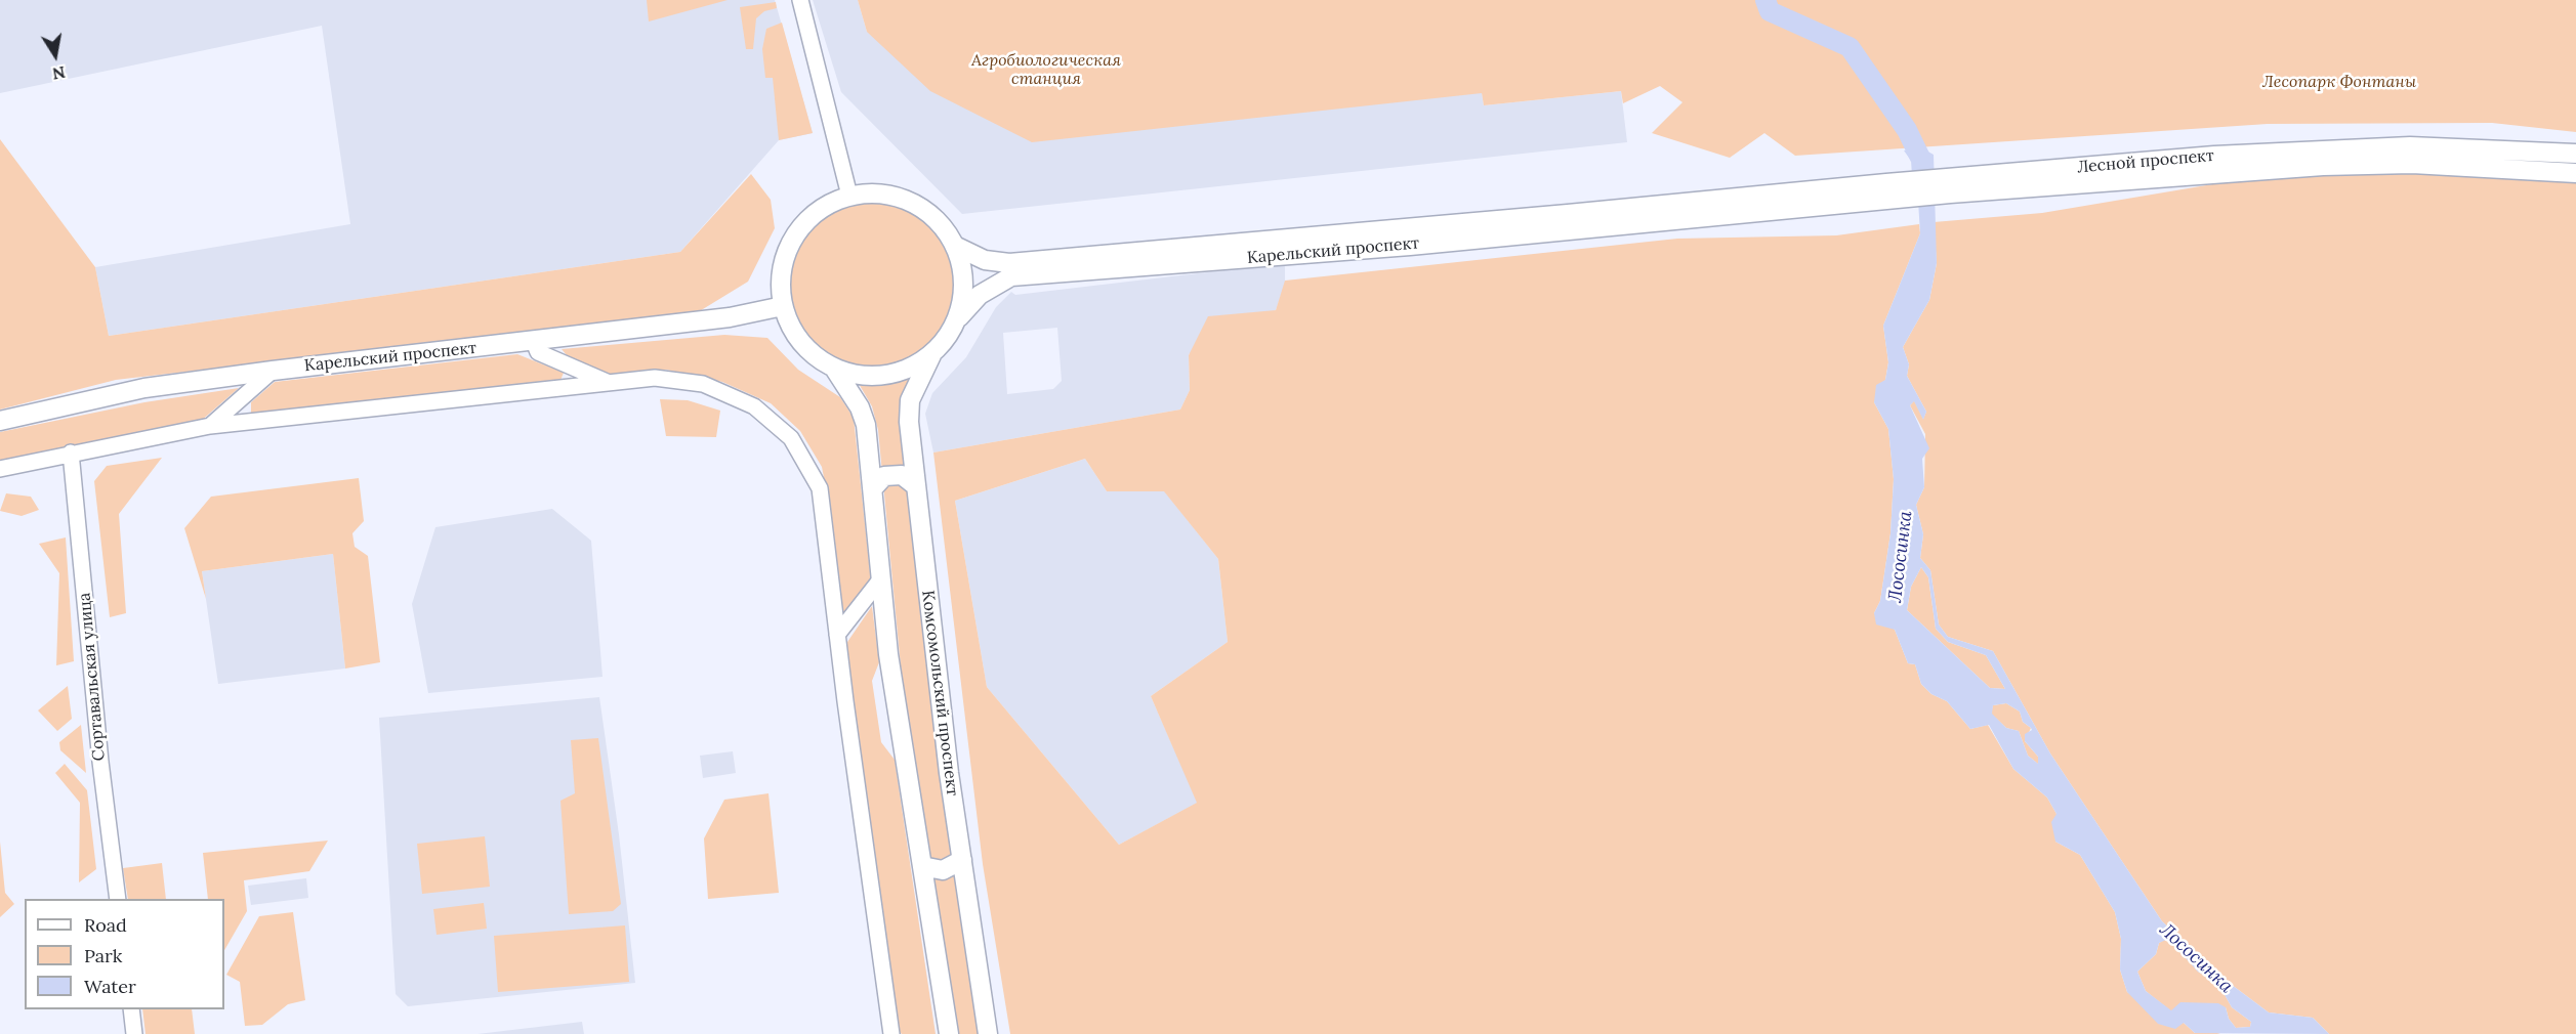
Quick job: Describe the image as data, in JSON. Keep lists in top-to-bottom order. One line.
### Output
{"streets":{"main road":["Лесной проспект","Карельский проспект","Комсомольский проспект"],"street":["Сортавальская улица"]},"crossings":[["Лесной проспект","Карельский проспект"],["Карельский проспект","Комсомольский проспект"]],"water":["Лососинка"],"parks":["Агробиологическая станция","Лесопарк Фонтаны"],"legend":["Road","Park","Water"],"north":"bottom"}
